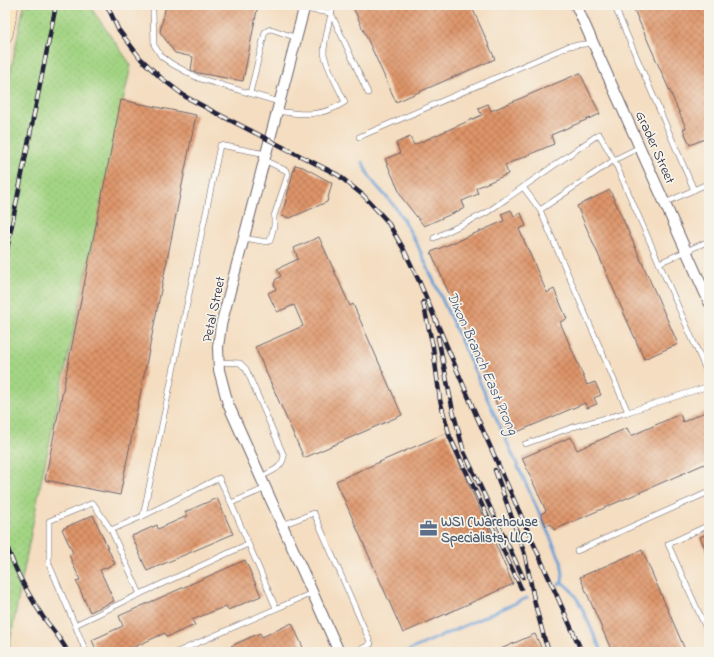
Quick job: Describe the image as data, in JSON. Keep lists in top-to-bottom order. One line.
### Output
{"streets":{"street":["Grader Street","Petal Street"]},"water":["Dixon Branch East Prong"],"places":{"office":["WSI (Warehouse Specialists, LLC)"]}}
